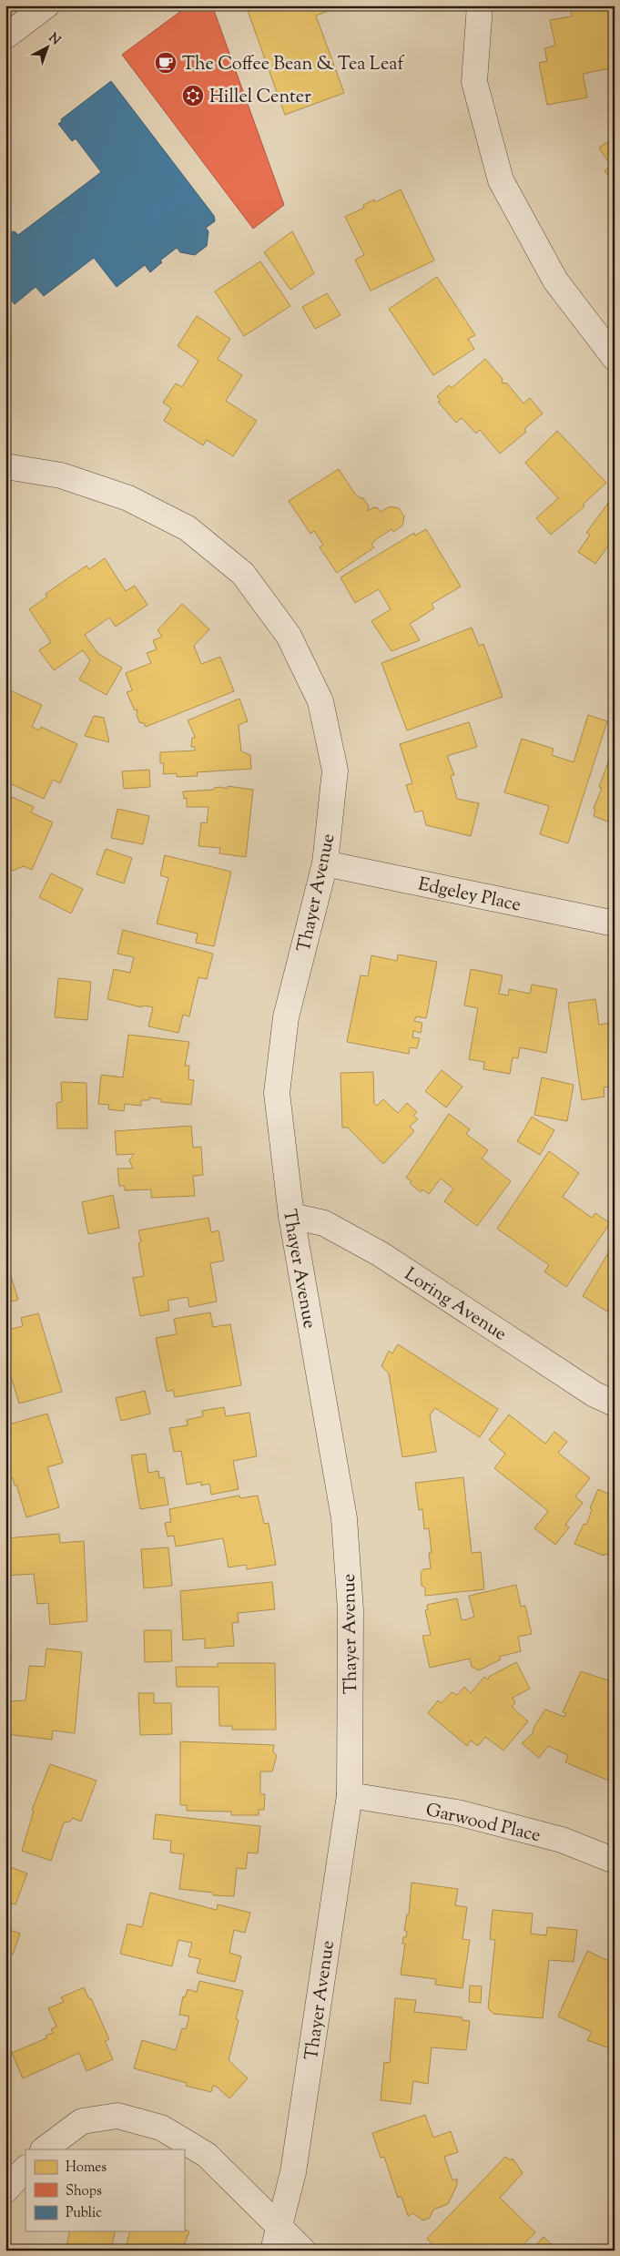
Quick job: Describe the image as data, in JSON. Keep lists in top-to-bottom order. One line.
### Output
{"streets":{"street":["Thayer Avenue","Edgeley Place","Loring Avenue","Garwood Place"]},"crossings":[["Thayer Avenue","Edgeley Place"],["Thayer Avenue","Loring Avenue"],["Thayer Avenue","Garwood Place"]],"places":{"cafe":["The Coffee Bean & Tea Leaf"],"synagogue":["Hillel Center"]},"legend":["Homes","Shops","Public"],"north":"top right"}
